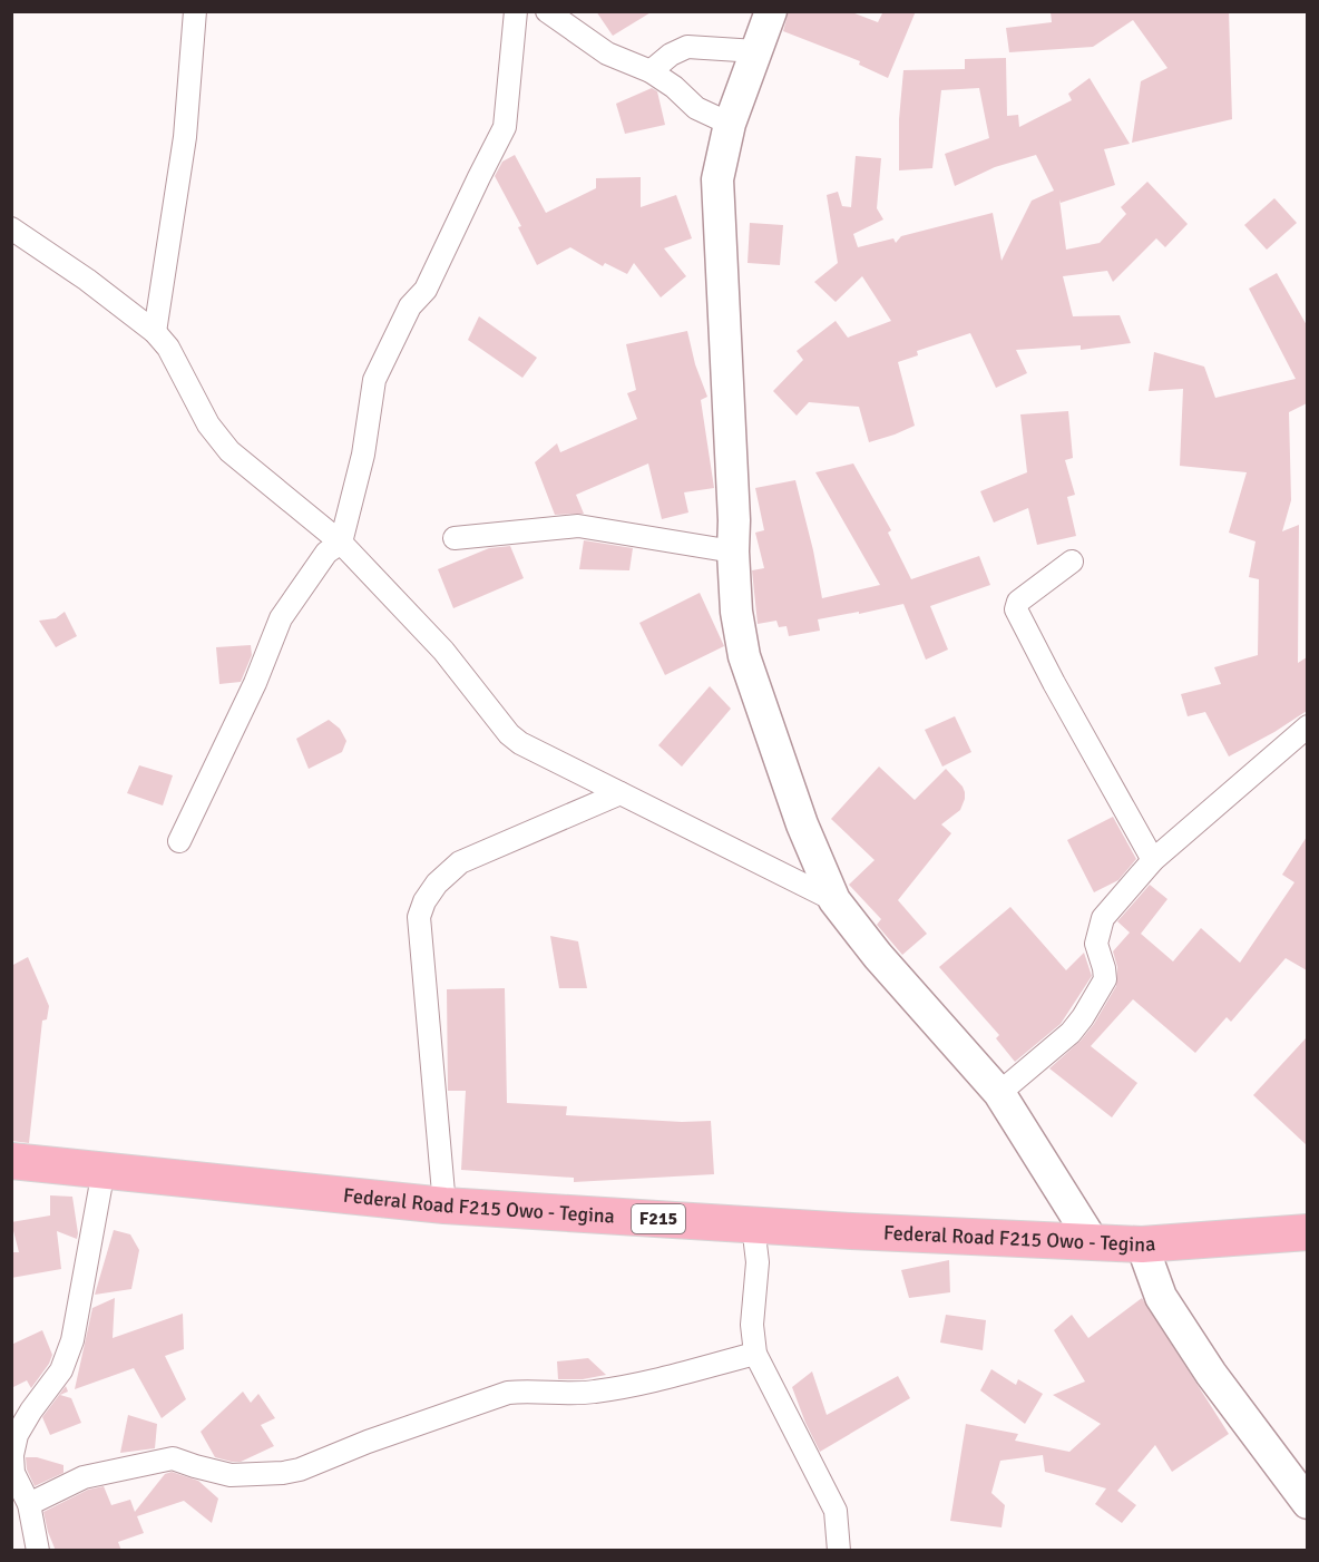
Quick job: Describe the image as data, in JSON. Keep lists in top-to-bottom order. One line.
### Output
{"streets":{"main road":["Federal Road F215 Owo - Tegina","F215"]}}
